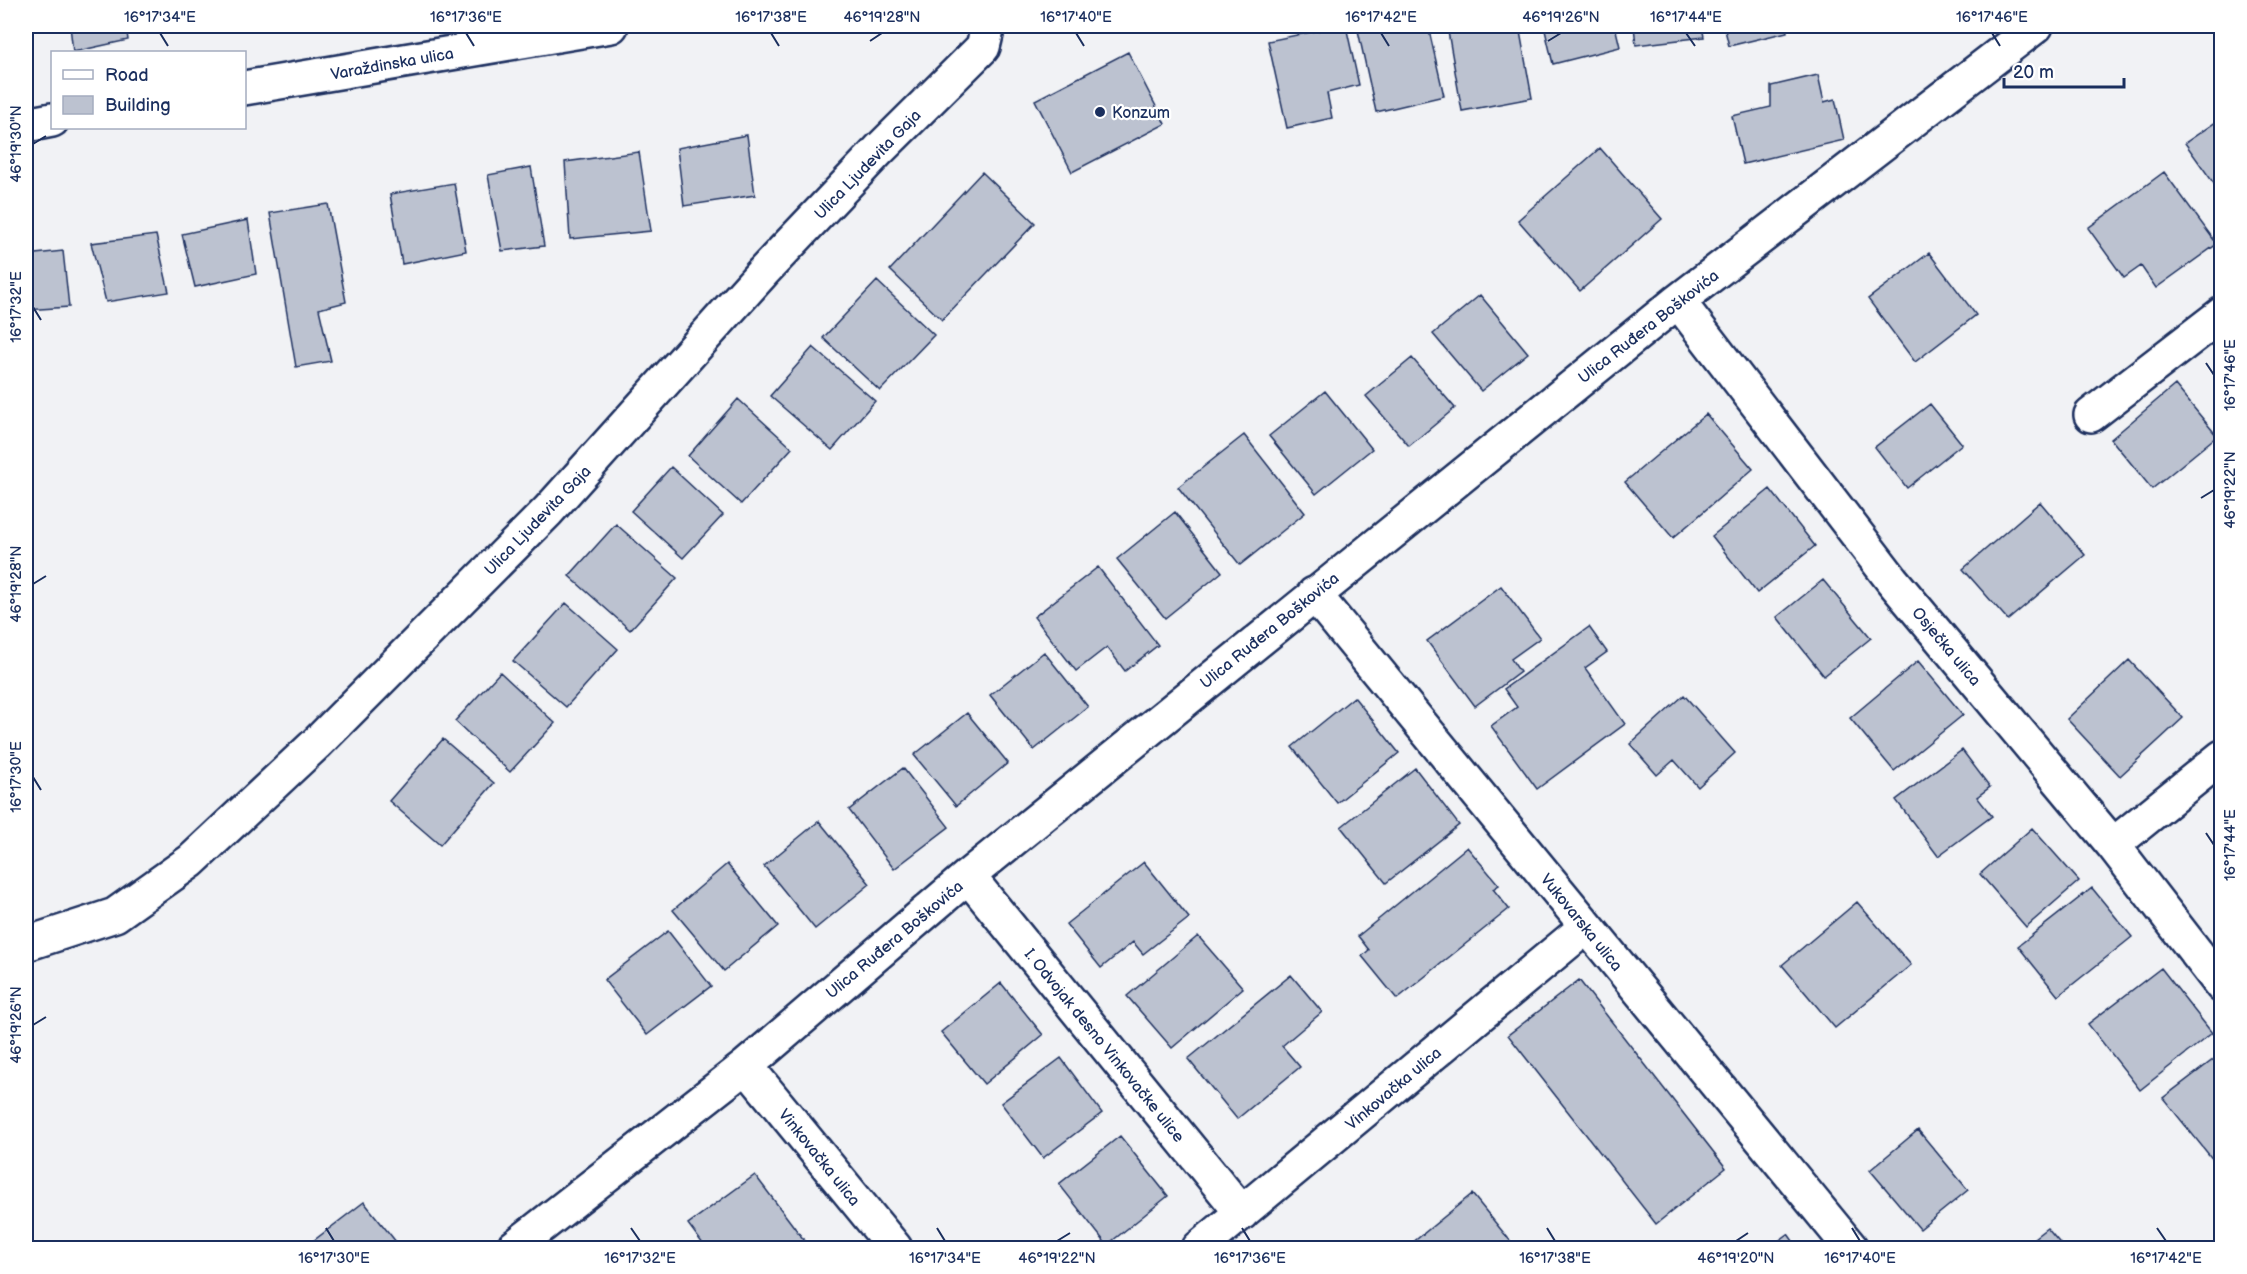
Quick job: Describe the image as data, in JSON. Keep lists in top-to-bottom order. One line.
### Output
{"streets":{"street":["Varaždinska ulica","Ulica Ljudevita Gaja","Ulica Ruđera Boškovića","Osječka ulica","Vukovarska ulica","I. Odvojak desno Vinkovačke ulice","Vinkovačka ulica"]},"crossings":[["Ulica Ruđera Boškovića","Osječka ulica"],["Ulica Ruđera Boškovića","Vukovarska ulica"],["Ulica Ruđera Boškovića","I. Odvojak desno Vinkovačke ulice"],["Ulica Ruđera Boškovića","Vinkovačka ulica"],["Vukovarska ulica","Vinkovačka ulica"],["I. Odvojak desno Vinkovačke ulice","Vinkovačka ulica"]],"places":["Konzum"],"legend":["Road","Building"],"scale_bar":"20 m","coordinates":["16°17'34\"E","16°17'36\"E","16°17'38\"E","46°19'28\"N","16°17'40\"E","16°17'42\"E","46°19'26\"N","16°17'44\"E","16°17'46\"E","46°19'30\"N","16°17'32\"E","46°19'22\"N","16°17'30\"E","46°19'20\"N"]}
